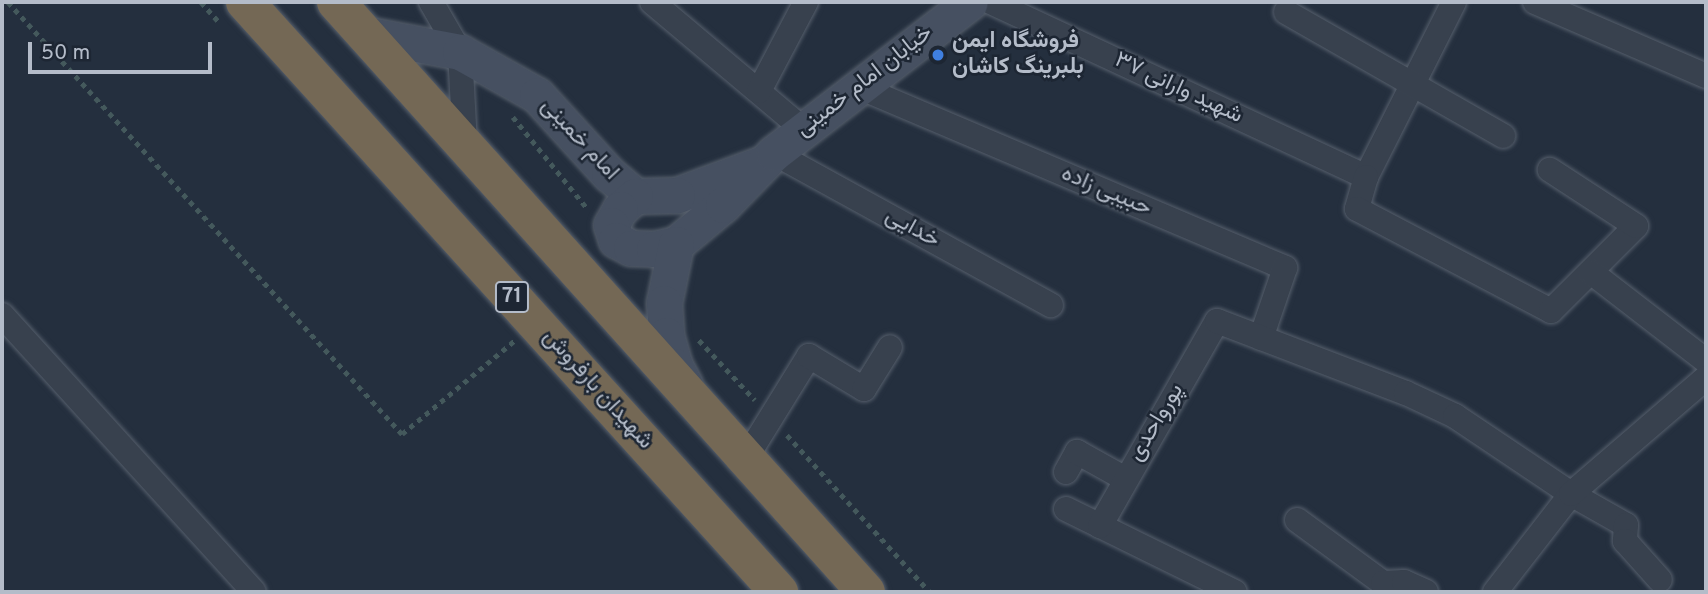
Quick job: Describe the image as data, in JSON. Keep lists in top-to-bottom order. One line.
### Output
{"streets":{"highway":["71","شهیدان بارفروش"],"main road":["خیابان امام خمینی","امام خمینی"],"street":["شهید وارانی ۳۷","حبیبی زاده","خدایی","پورواحدی"]},"crossings":[["خیابان امام خمینی","حبیبی زاده"],["خیابان امام خمینی","خدایی"],["حبیبی زاده","پورواحدی"]],"places":["فروشگاه ایمن بلبرینگ کاشان"],"scale_bar":"50 m"}
